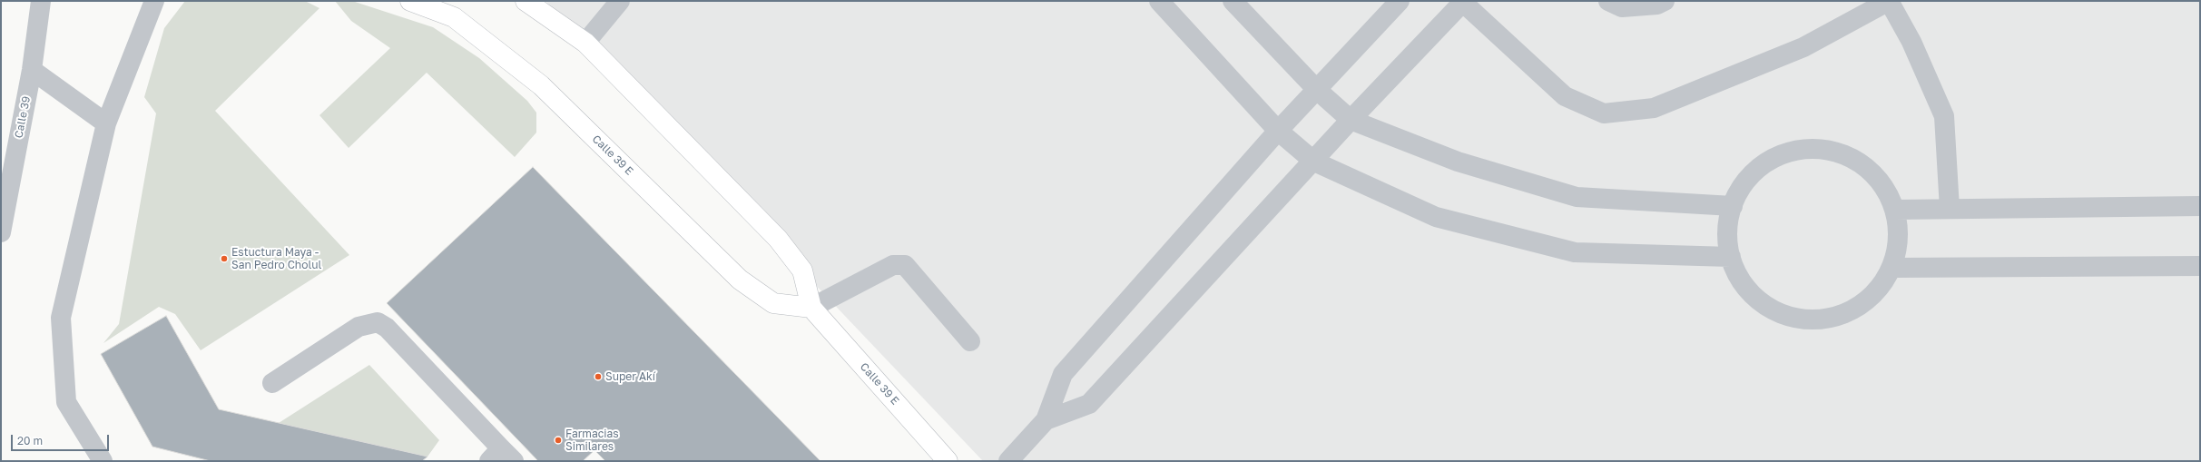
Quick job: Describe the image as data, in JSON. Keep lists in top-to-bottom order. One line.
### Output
{"streets":{"main road":["Calle 39 E"],"street":["Calle 39"]},"places":["Estuctura Maya - San Pedro Cholul","Super Akí","Farmacias Similares"],"scale_bar":"20 m"}
